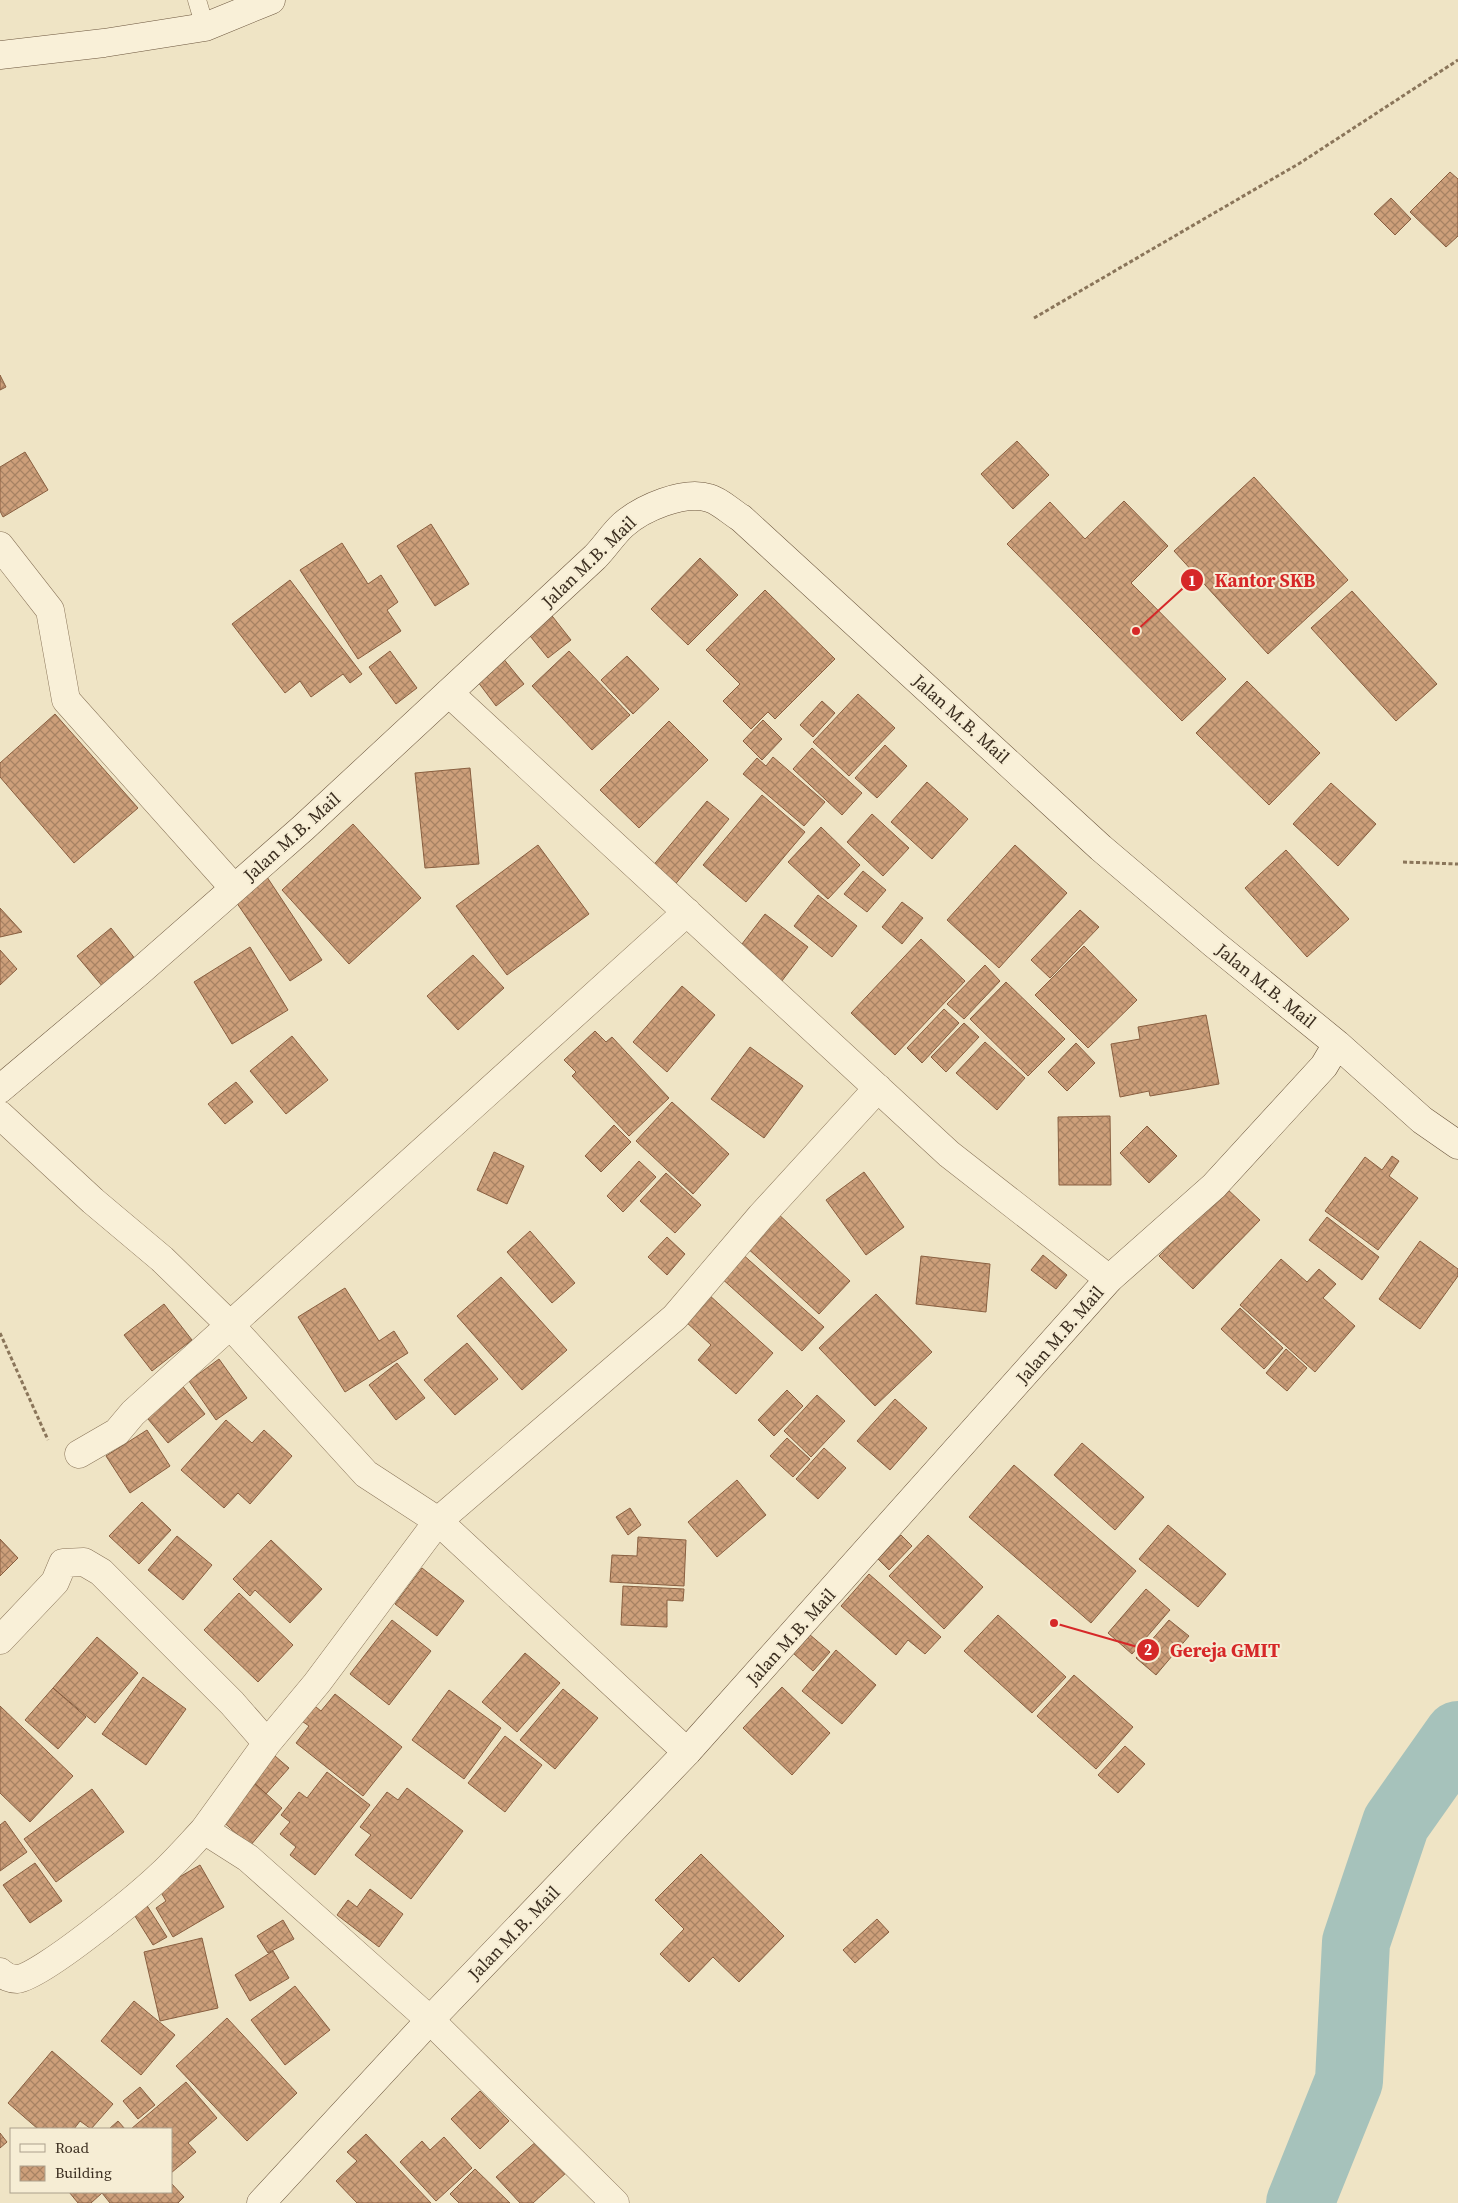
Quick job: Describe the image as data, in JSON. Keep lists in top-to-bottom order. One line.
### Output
{"streets":{"street":["Jalan M.B. Mail"]},"places":["Kantor SKB","Gereja GMIT"],"legend":["Road","Building"]}
